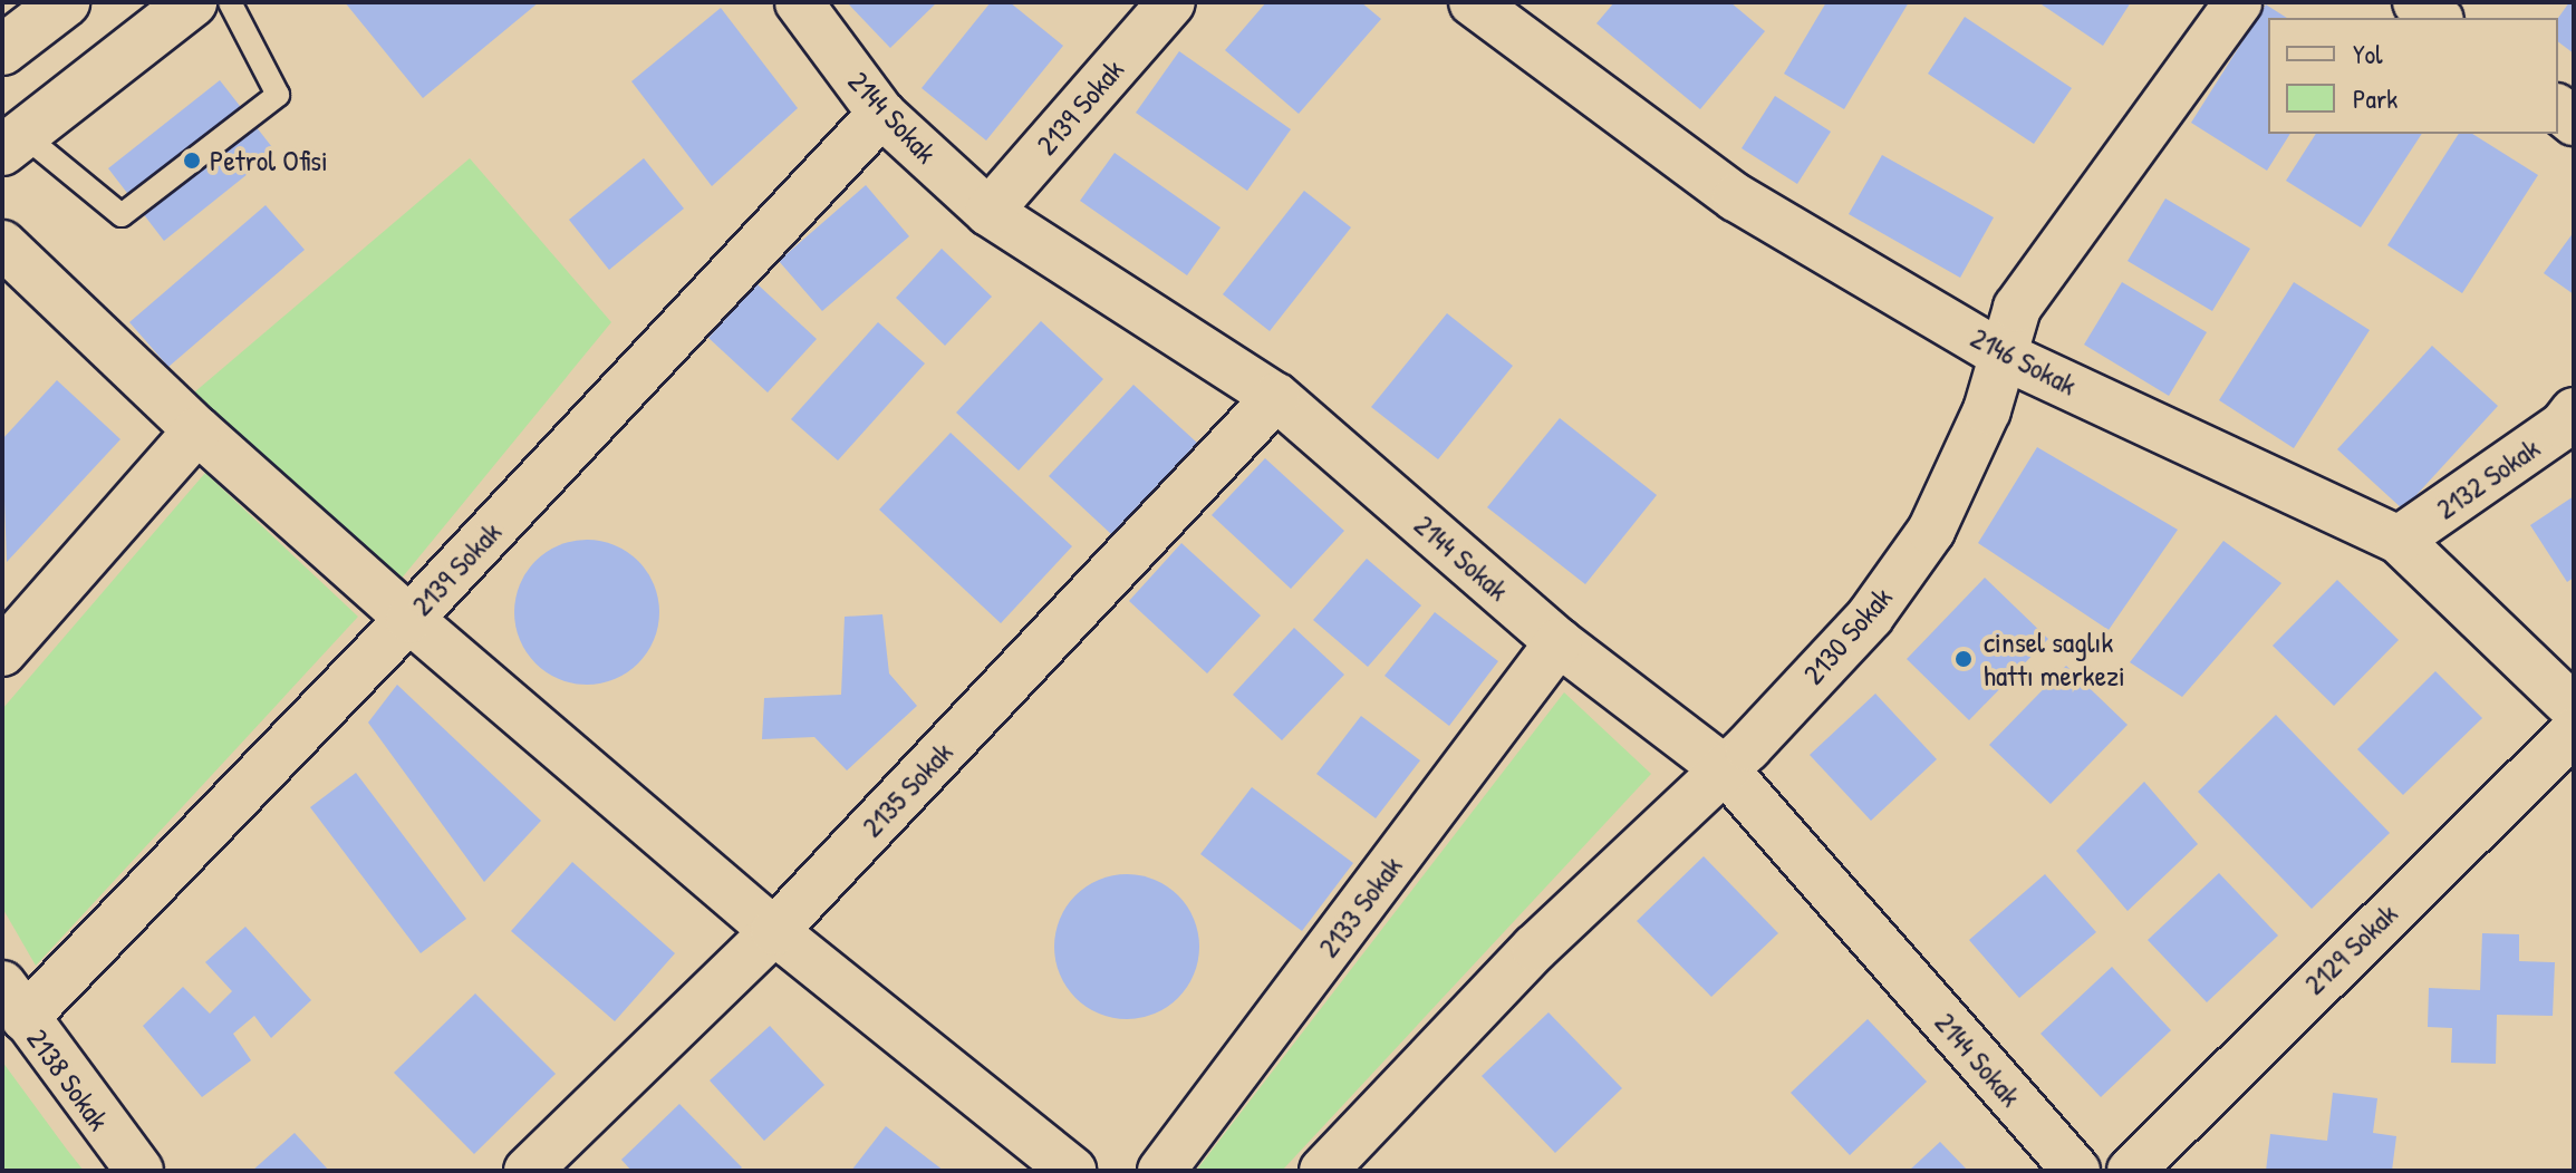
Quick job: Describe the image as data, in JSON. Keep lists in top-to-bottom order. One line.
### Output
{"streets":{"street":["2139 Sokak","2144 Sokak","2146 Sokak","2132 Sokak","2130 Sokak","2135 Sokak","2133 Sokak","2129 Sokak","2138 Sokak"]},"crossings":[["2139 Sokak","2144 Sokak"],["2139 Sokak","2138 Sokak"],["2144 Sokak","2130 Sokak"],["2144 Sokak","2135 Sokak"],["2144 Sokak","2133 Sokak"],["2146 Sokak","2132 Sokak"],["2146 Sokak","2130 Sokak"]],"places":["Petrol Ofisi","cinsel saglık hattı merkezi"],"legend":["Yol","Park"]}
